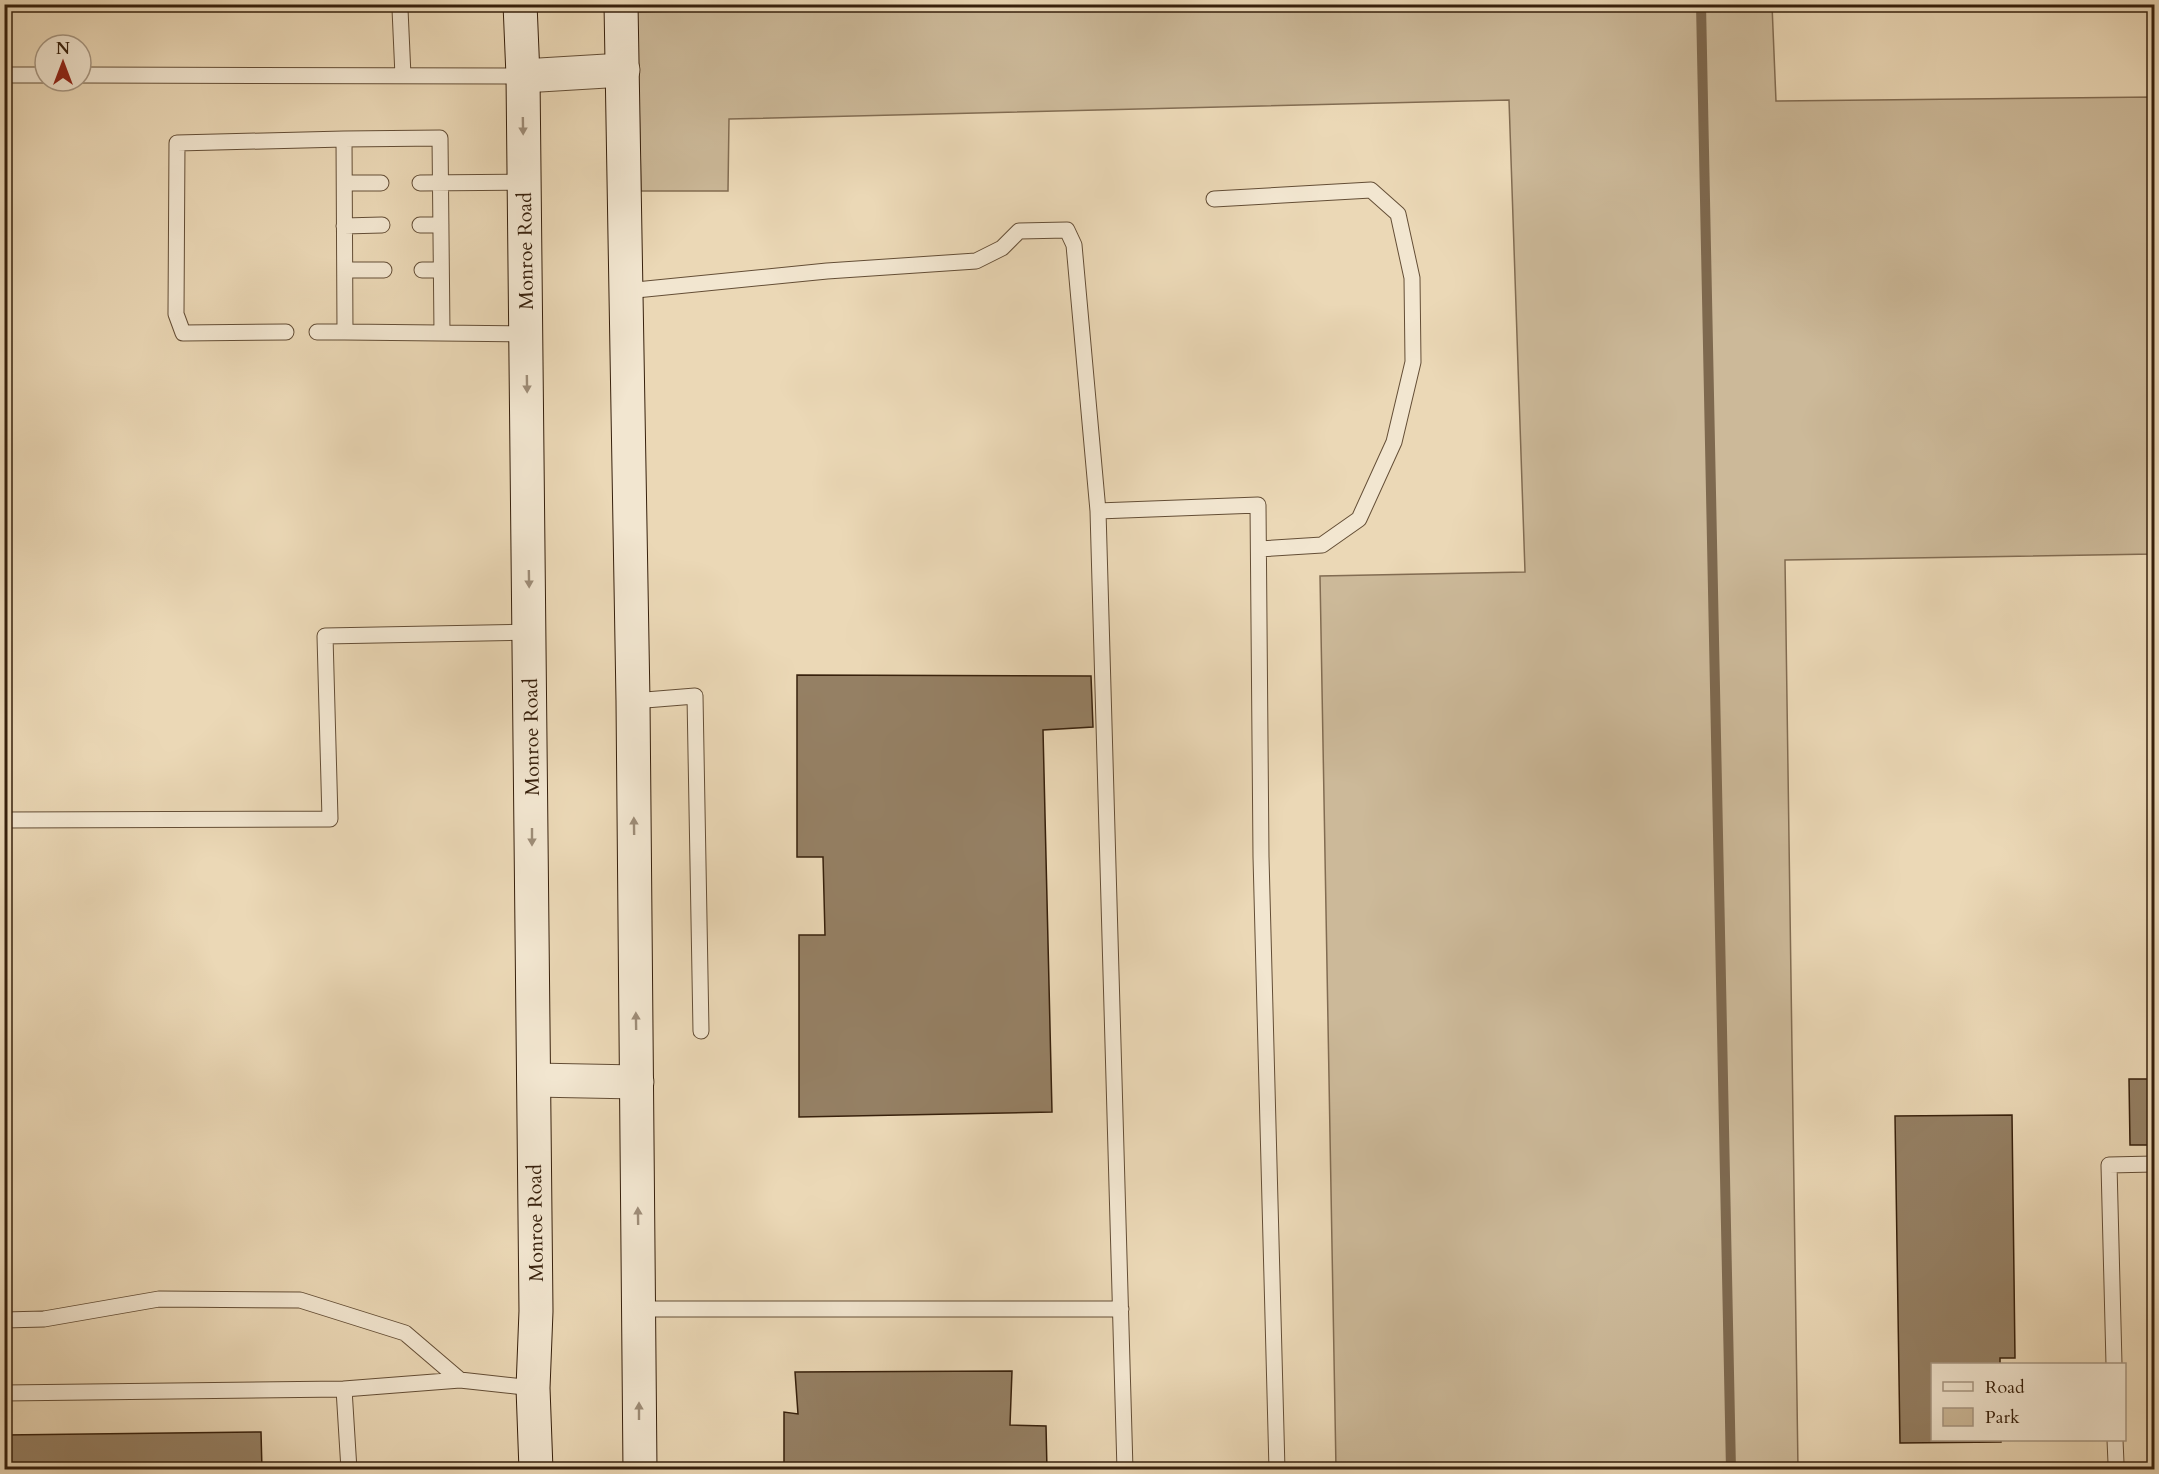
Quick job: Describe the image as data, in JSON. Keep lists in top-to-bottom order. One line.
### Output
{"streets":{"main road":["Monroe Road"]},"legend":["Road","Park"],"north":"top"}
